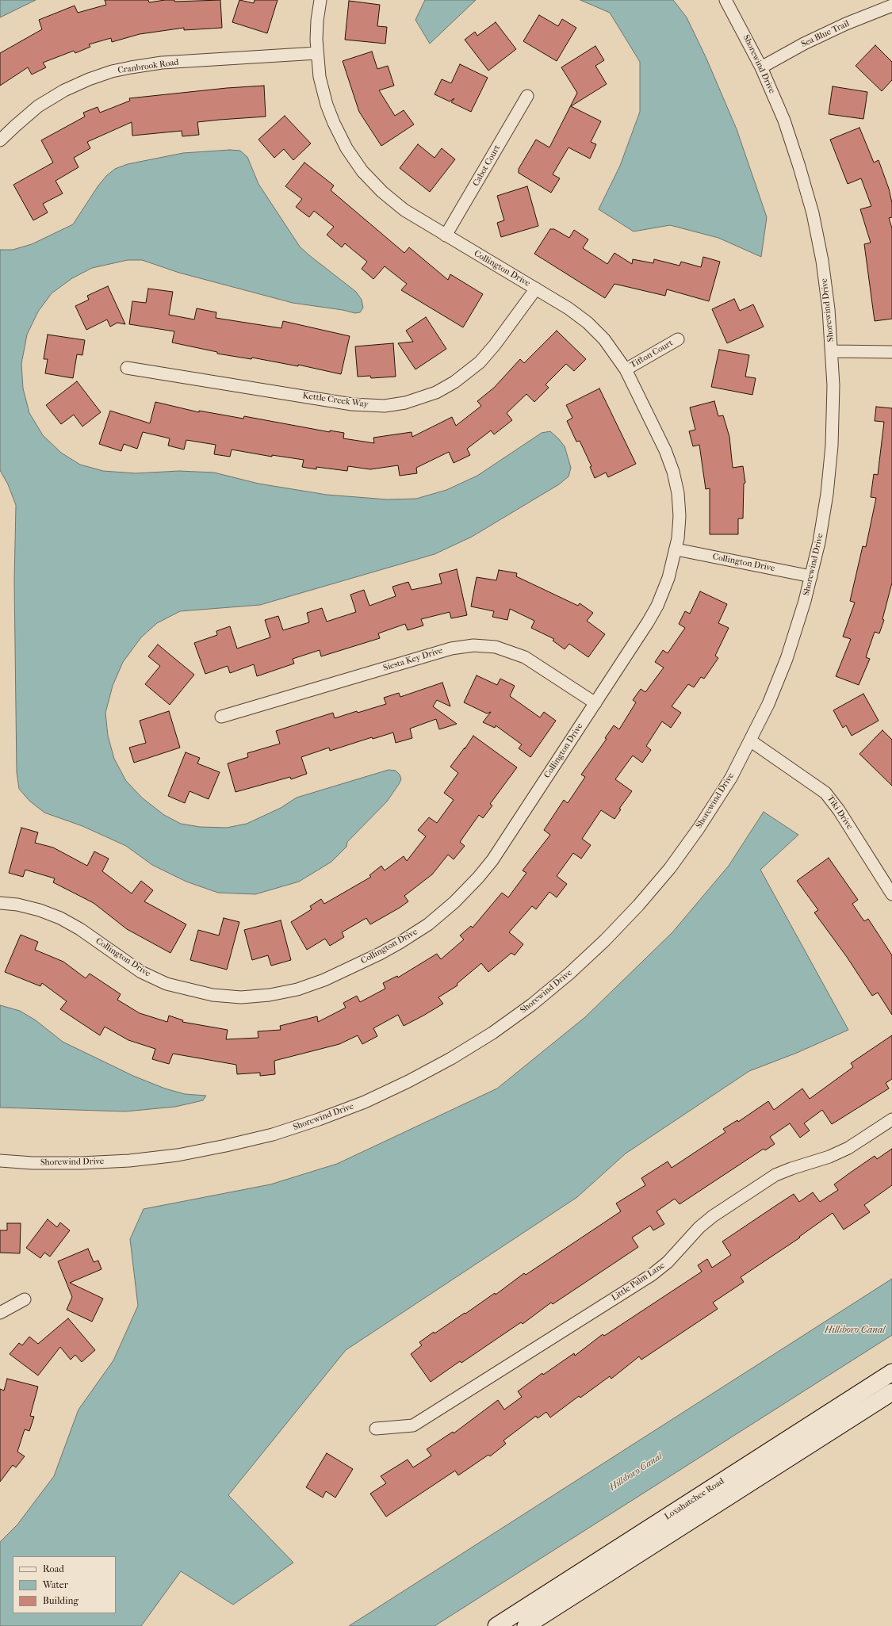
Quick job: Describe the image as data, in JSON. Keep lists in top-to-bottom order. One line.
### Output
{"streets":{"main road":["Loxahatchee Road"],"street":["Sea Blue Trail","Shorewind Drive","Cranbrook Road","Cabot Court","Collington Drive","Tifton Court","Kettle Creek Way","Siesta Key Drive","Tiki Drive","Little Palm Lane"]},"crossings":[["Sea Blue Trail","Shorewind Drive"],["Shorewind Drive","Collington Drive"],["Shorewind Drive","Tiki Drive"],["Cranbrook Road","Collington Drive"],["Cabot Court","Collington Drive"],["Collington Drive","Tifton Court"],["Collington Drive","Kettle Creek Way"],["Collington Drive","Siesta Key Drive"]],"water":["Hillsboro Canal"],"legend":["Road","Water","Building"]}
